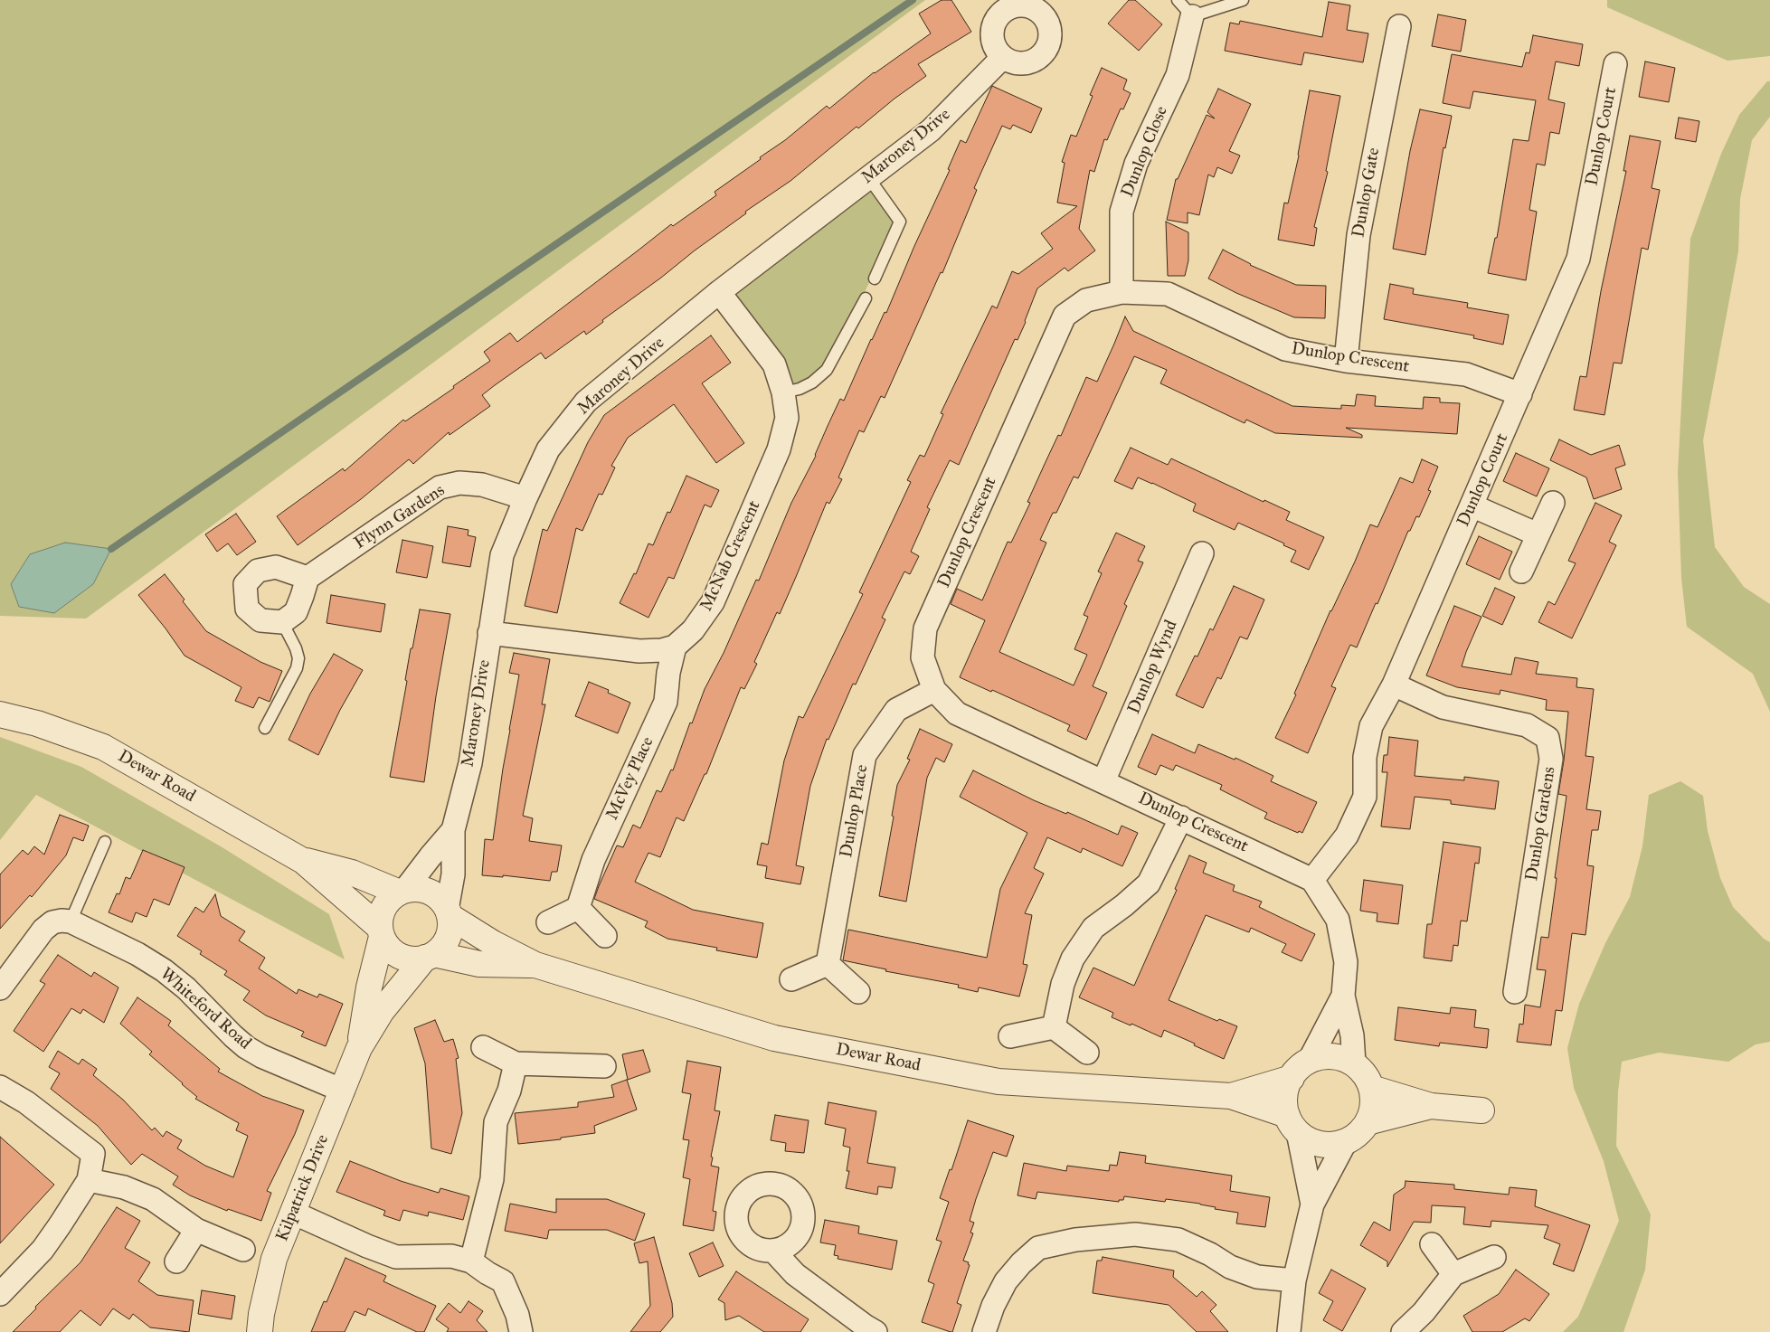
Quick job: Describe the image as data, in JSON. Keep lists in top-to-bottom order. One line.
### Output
{"streets":{"street":["Dunlop Court","Maroney Drive","Dunlop Close","Dunlop Gate","Dunlop Crescent","Flynn Gardens","McNab Crescent","Dunlop Wynd","Dewar Road","McVey Place","Dunlop Place","Dunlop Gardens","Whiteford Road","Kilpatrick Drive"]},"crossings":[["Dunlop Court","Dunlop Crescent"],["Dunlop Court","Dunlop Gardens"],["Maroney Drive","Flynn Gardens"],["Maroney Drive","McNab Crescent"],["Maroney Drive","Dewar Road"],["Maroney Drive","Kilpatrick Drive"],["Dunlop Close","Dunlop Crescent"],["Dunlop Gate","Dunlop Crescent"],["Dunlop Crescent","Dunlop Wynd"],["Dunlop Crescent","Dunlop Place"],["McNab Crescent","McVey Place"],["Dewar Road","Kilpatrick Drive"],["Whiteford Road","Kilpatrick Drive"]]}
